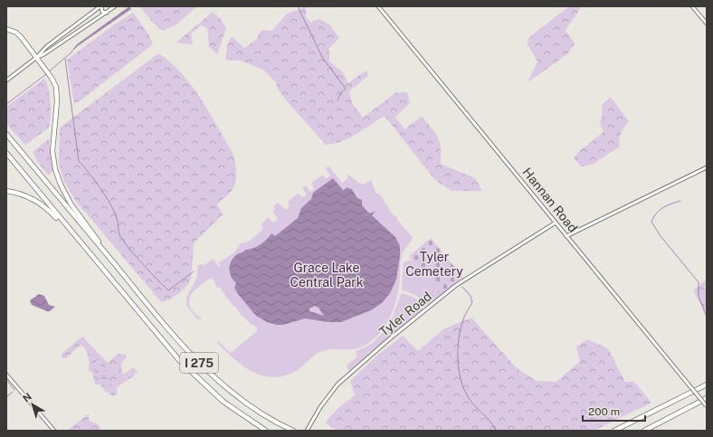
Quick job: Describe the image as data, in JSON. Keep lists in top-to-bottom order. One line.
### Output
{"streets":{"highway":["I 275"],"street":["Hannan Road","Tyler Road"]},"crossings":[["Hannan Road","Tyler Road"]],"parks":["Tyler Cemetery","Grace Lake Central Park"],"scale_bar":"200 m","north":"top left"}
